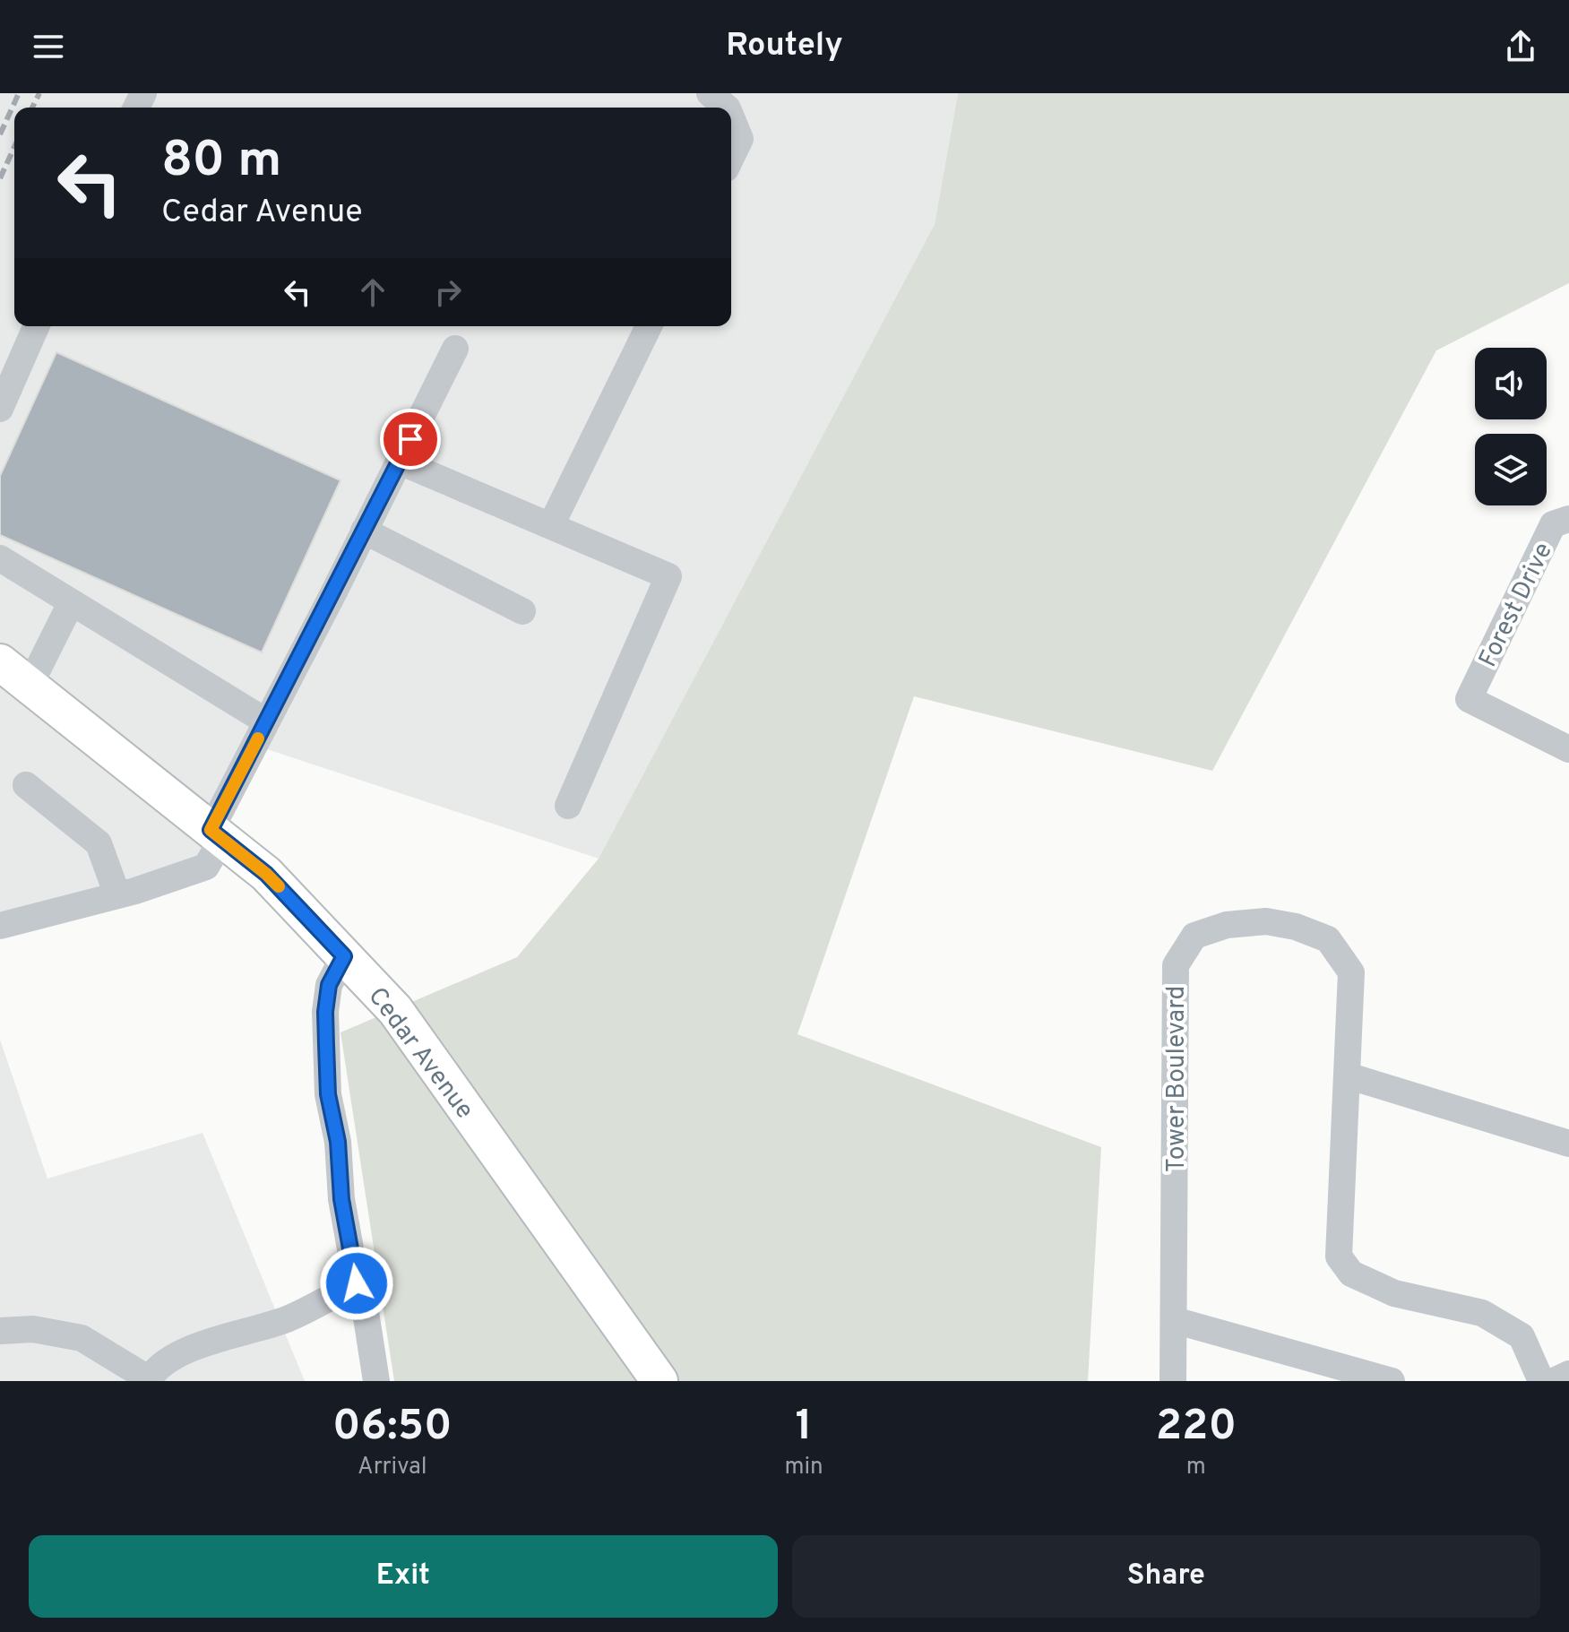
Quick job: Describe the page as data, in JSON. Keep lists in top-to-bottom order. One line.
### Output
{"streets":{"main road":["Cedar Avenue"],"street":["Forest Drive","Tower Boulevard"]},"page":{"header":"Routely","turn":["80 m","Cedar Avenue"],"eta":["06:50","Arrival","1","min","220","m"],"buttons":["Exit","Share"]}}
